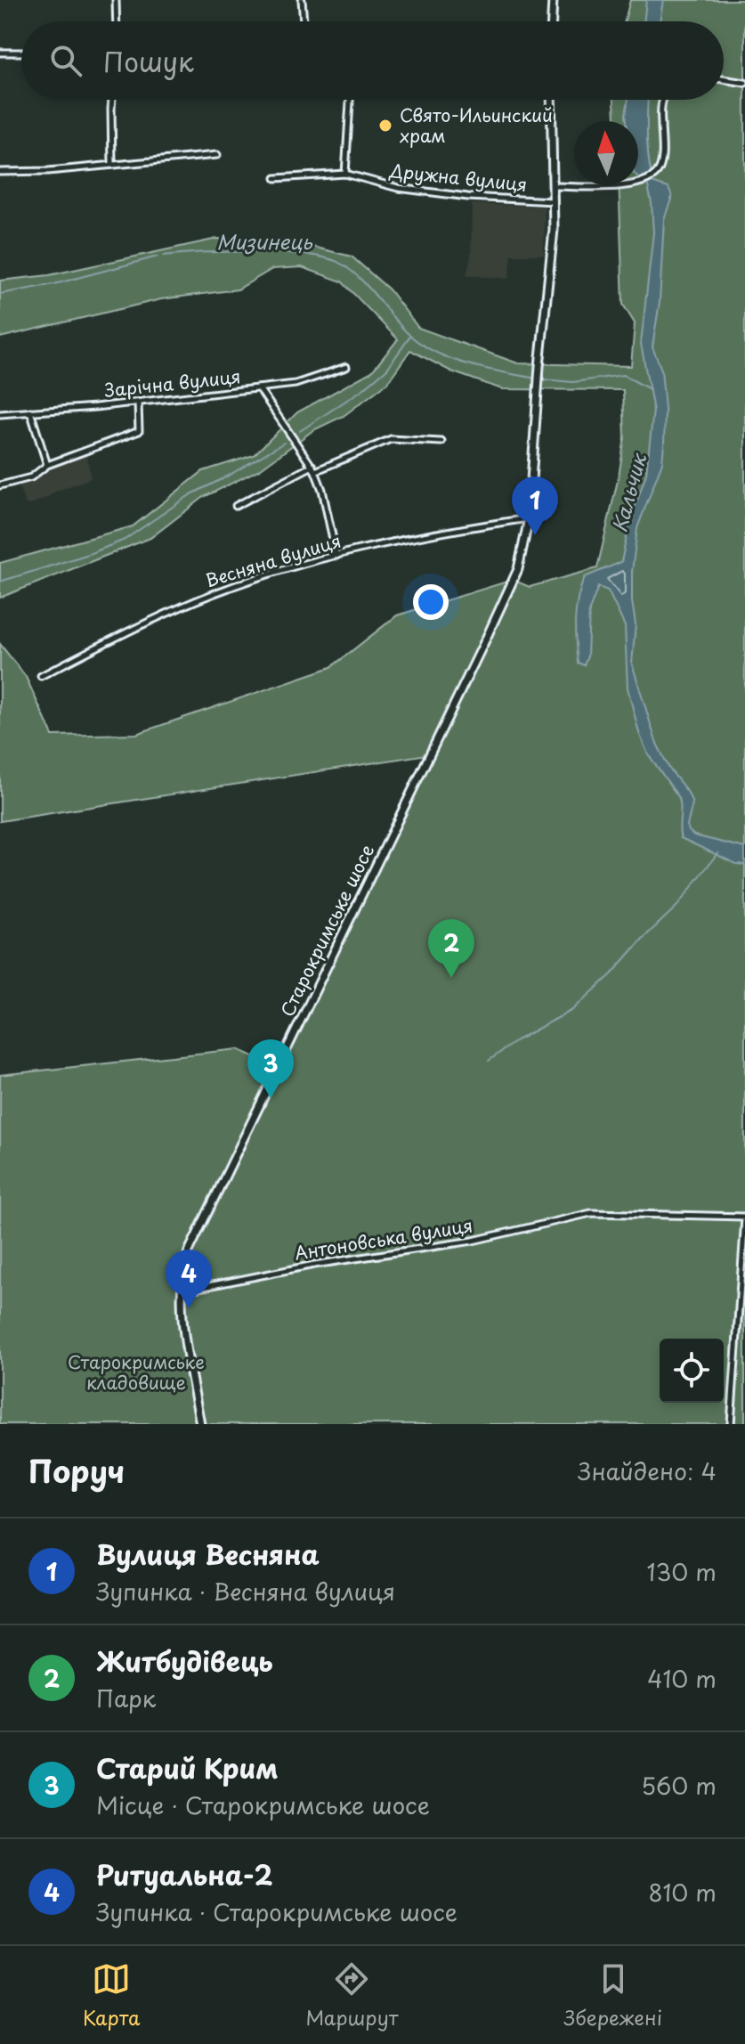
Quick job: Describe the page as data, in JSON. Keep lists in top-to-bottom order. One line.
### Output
{"streets":{"street":["Дружна вулиця","Зарічна вулиця","Весняна вулиця","Старокримське шосе","Антоновська вулиця"]},"crossings":[["Дружна вулиця","Старокримське шосе"],["Весняна вулиця","Старокримське шосе"],["Старокримське шосе","Антоновська вулиця"]],"water":["Мизинець","Кальчик"],"parks":["Старокримське кладовище"],"places":["Свято-Ильинский храм"],"north":"top","page":{"search":"Пошук","pins":["1","2","3","4"],"heading":["Поруч","Знайдено: 4"],"list":[{"mark":"1","name":"Вулиця Весняна","note":"Зупинка · Весняна вулиця","value":"130 m"},{"mark":"2","name":"Житбудівець","note":"Парк","value":"410 m"},{"mark":"3","name":"Старий Крим","note":"Місце · Старокримське шосе","value":"560 m"},{"mark":"4","name":"Ритуальна-2","note":"Зупинка · Старокримське шосе","value":"810 m"}],"nav":["Карта","Маршрут","Збережені"]}}
